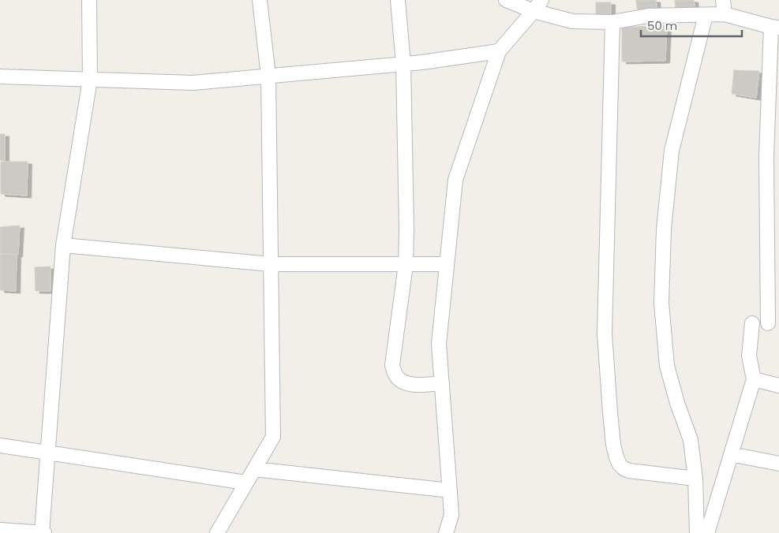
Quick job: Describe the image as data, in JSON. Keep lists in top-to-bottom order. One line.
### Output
{"scale_bar":"50 m"}
